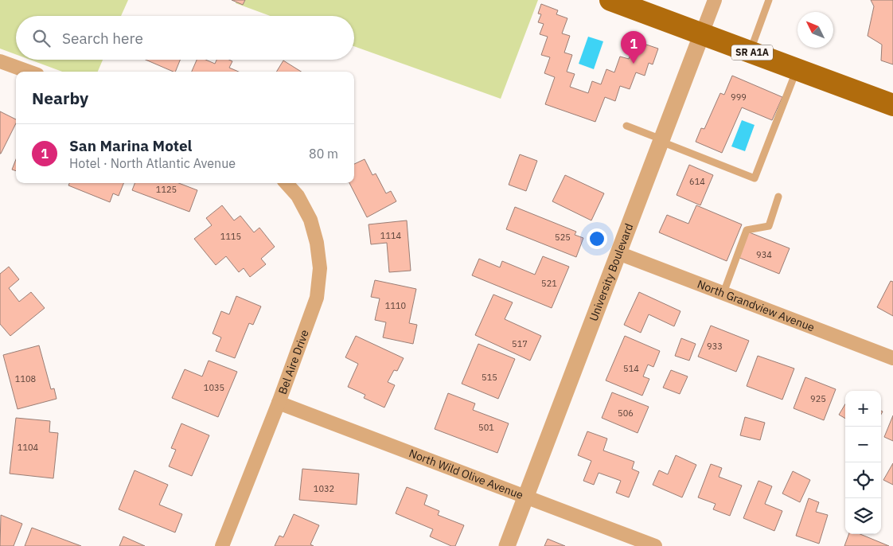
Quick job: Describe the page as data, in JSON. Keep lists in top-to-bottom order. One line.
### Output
{"streets":{"main road":["SR A1A"],"street":["University Boulevard","North Grandview Avenue","Bel Aire Drive","North Wild Olive Avenue"]},"crossings":[["SR A1A","University Boulevard"],["University Boulevard","North Grandview Avenue"],["University Boulevard","North Wild Olive Avenue"],["Bel Aire Drive","North Wild Olive Avenue"]],"house_numbers":["999","614","1125","1114","1115","525","934","521","1110","517","933","514","515","1108","1035","925","506","501","1104","1032"],"north":"top left","page":{"search":"Search here","pins":"1","heading":"Nearby","list":[{"mark":"1","name":"San Marina Motel","note":"Hotel · North Atlantic Avenue","value":"80 m"}],"map_buttons":["+","−"]}}
